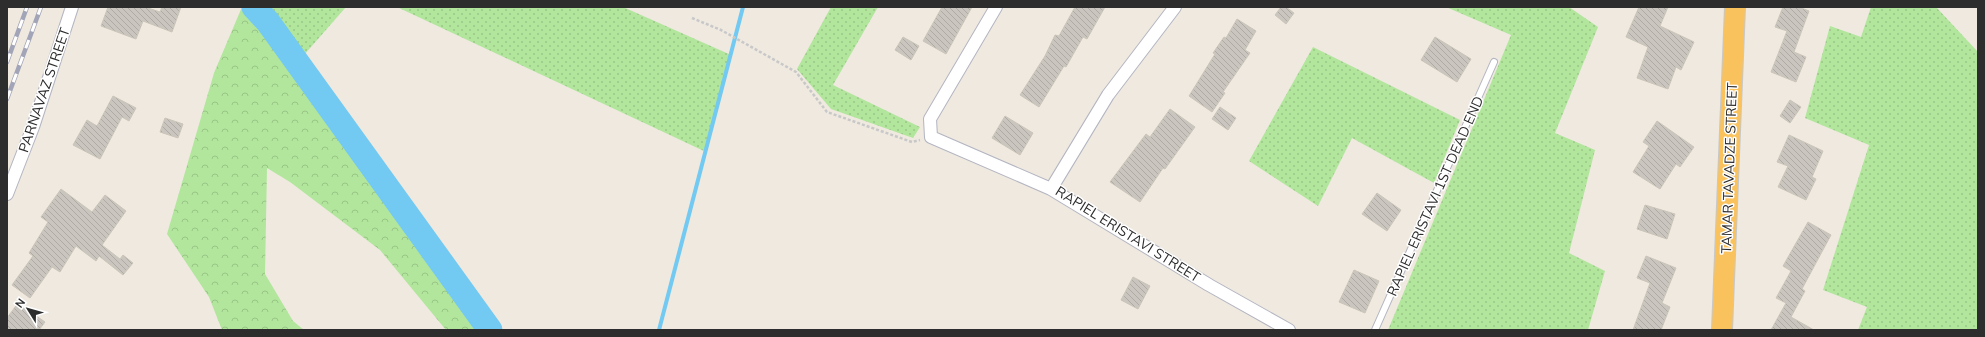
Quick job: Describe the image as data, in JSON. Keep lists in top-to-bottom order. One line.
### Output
{"streets":{"highway":["TAMAR TAVADZE STREET"],"street":["PARNAVAZ STREET","RAPIEL ERISTAVI STREET"],"lane":["RAPIEL ERISTAVI 1ST DEAD END"]},"north":"top left"}
